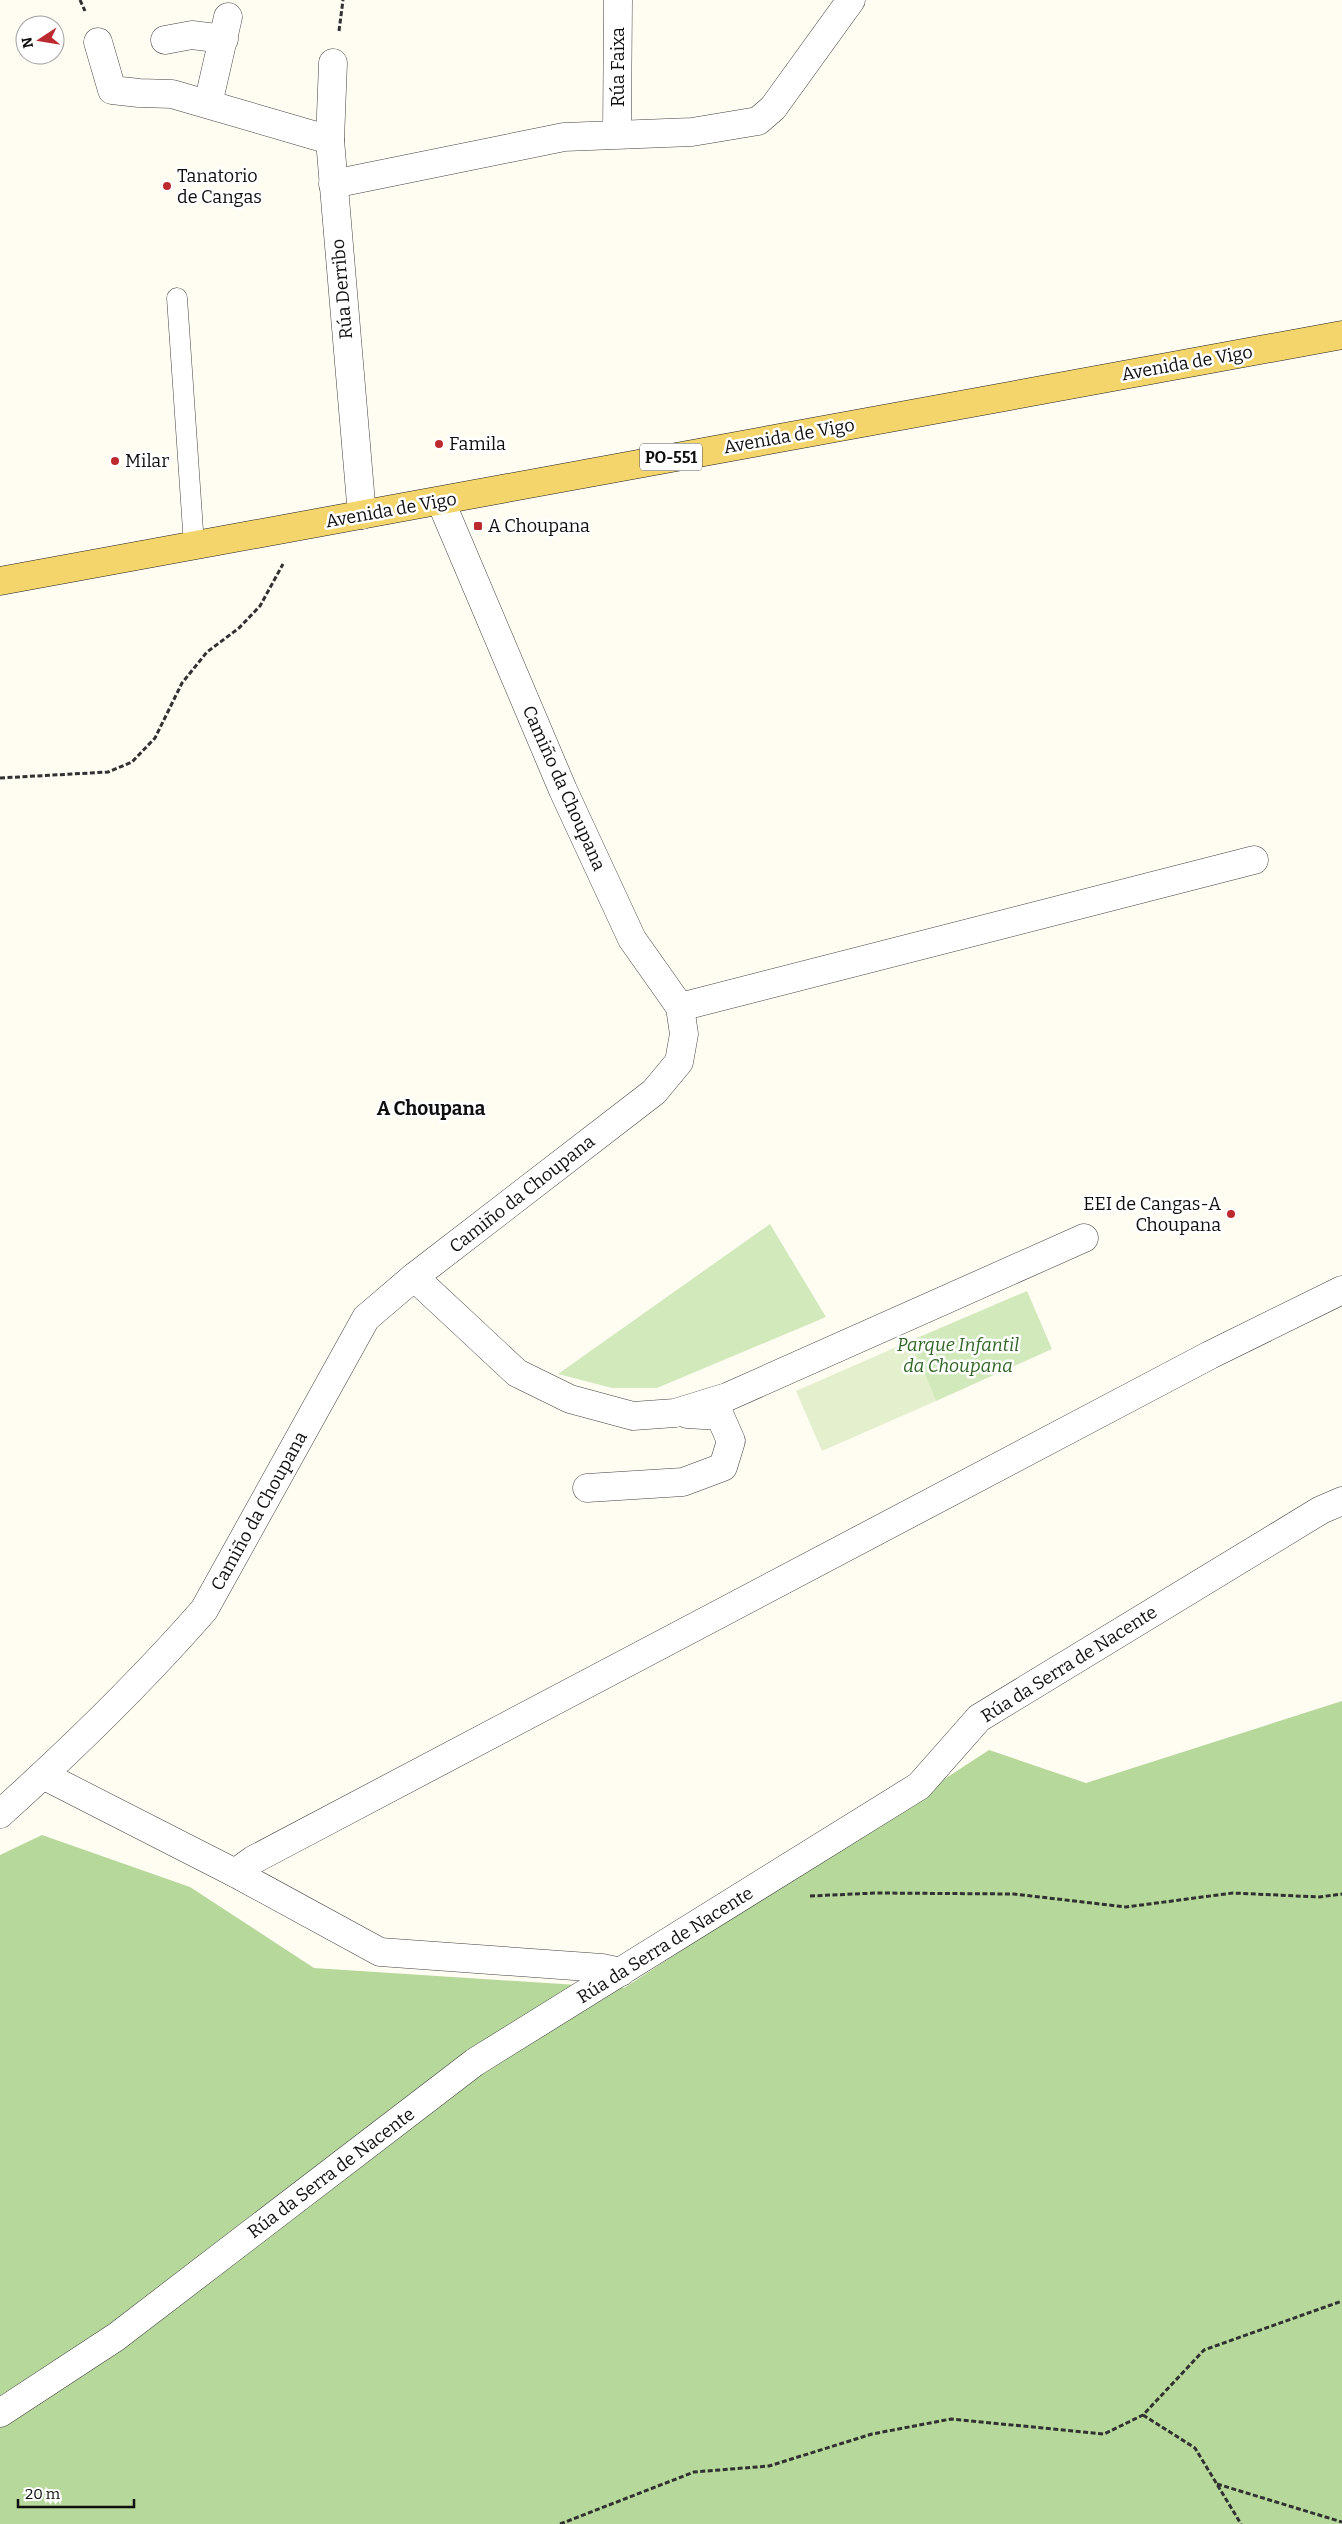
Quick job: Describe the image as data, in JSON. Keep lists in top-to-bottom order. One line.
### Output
{"streets":{"main road":["Avenida de Vigo","PO-551"],"street":["Rúa Faixa","Rúa Derribo","Camiño da Choupana","Rúa da Serra de Nacente"]},"crossings":[["Rúa Derribo","Avenida de Vigo"],["Avenida de Vigo","Camiño da Choupana"]],"districts":["A Choupana"],"parks":["Parque Infantil da Choupana"],"places":{"other":["Tanatorio de Cangas","Famila","Milar","EEI de Cangas-A Choupana"],"transit":["A Choupana"]},"scale_bar":"20 m","north":"left"}
